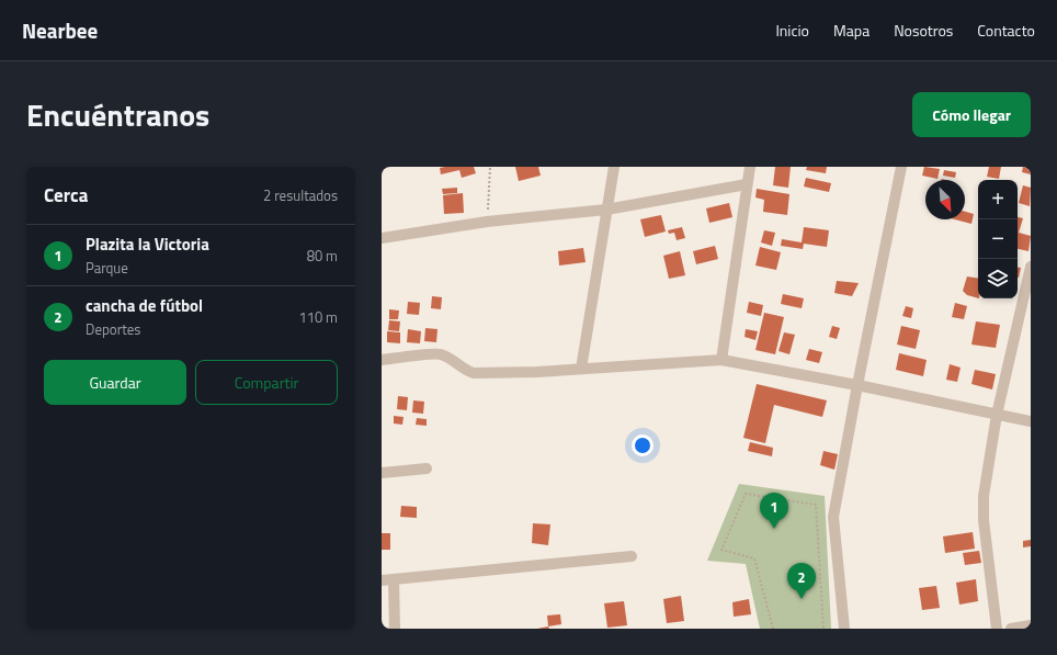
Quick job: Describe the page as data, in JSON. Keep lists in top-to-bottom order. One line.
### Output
{"north":"bottom right","page":{"header":"Nearbee","nav":["Inicio","Mapa","Nosotros","Contacto"],"title":"Encuéntranos","buttons":["Cómo llegar",["Guardar","Compartir"]],"heading":["Cerca","2 resultados"],"map_buttons":["+","−"],"list":[{"mark":"1","name":"Plazita la Victoria","note":"Parque","value":"80 m"},{"mark":"2","name":"cancha de fútbol","note":"Deportes","value":"110 m"}],"pins":["1","2"]}}
